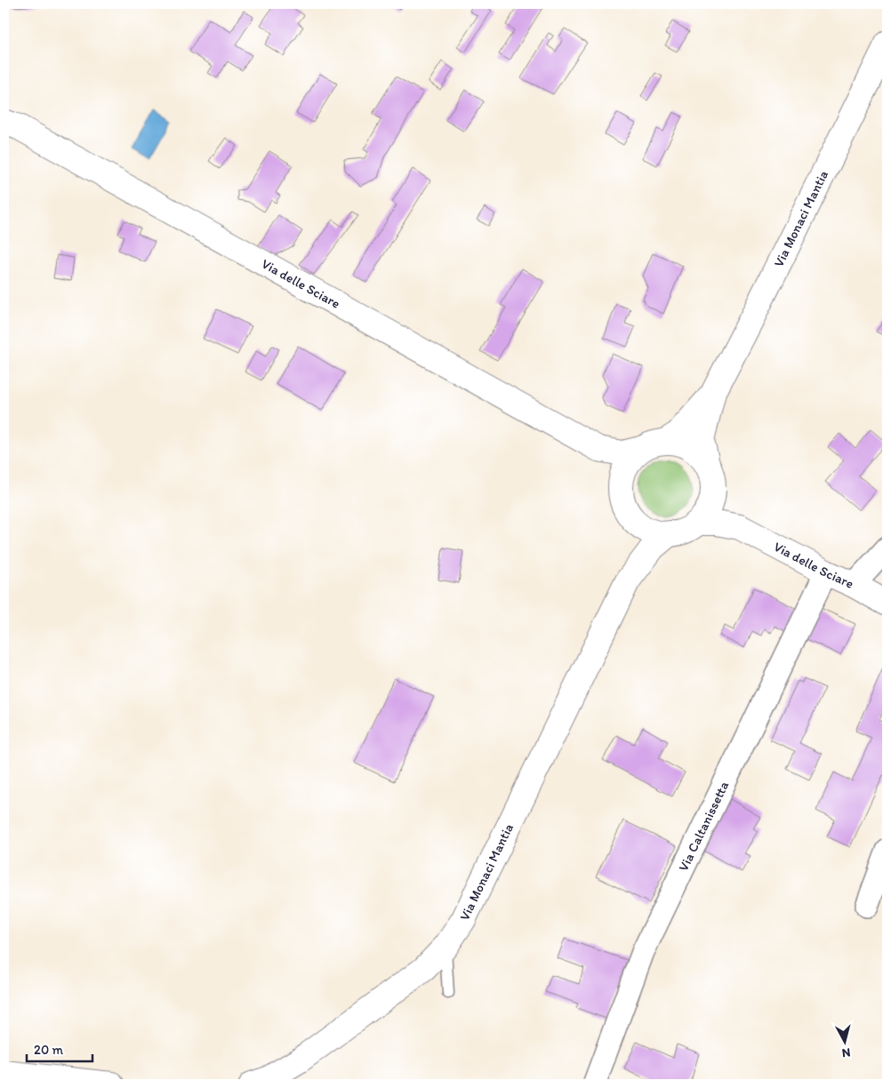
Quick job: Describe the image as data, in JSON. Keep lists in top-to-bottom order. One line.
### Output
{"streets":{"street":["Via Monaci Mantia","Via delle Sciare","Via Caltanissetta"]},"crossings":[["Via Monaci Mantia","Via delle Sciare"],["Via delle Sciare","Via Caltanissetta"]],"scale_bar":"20 m","north":"bottom"}
